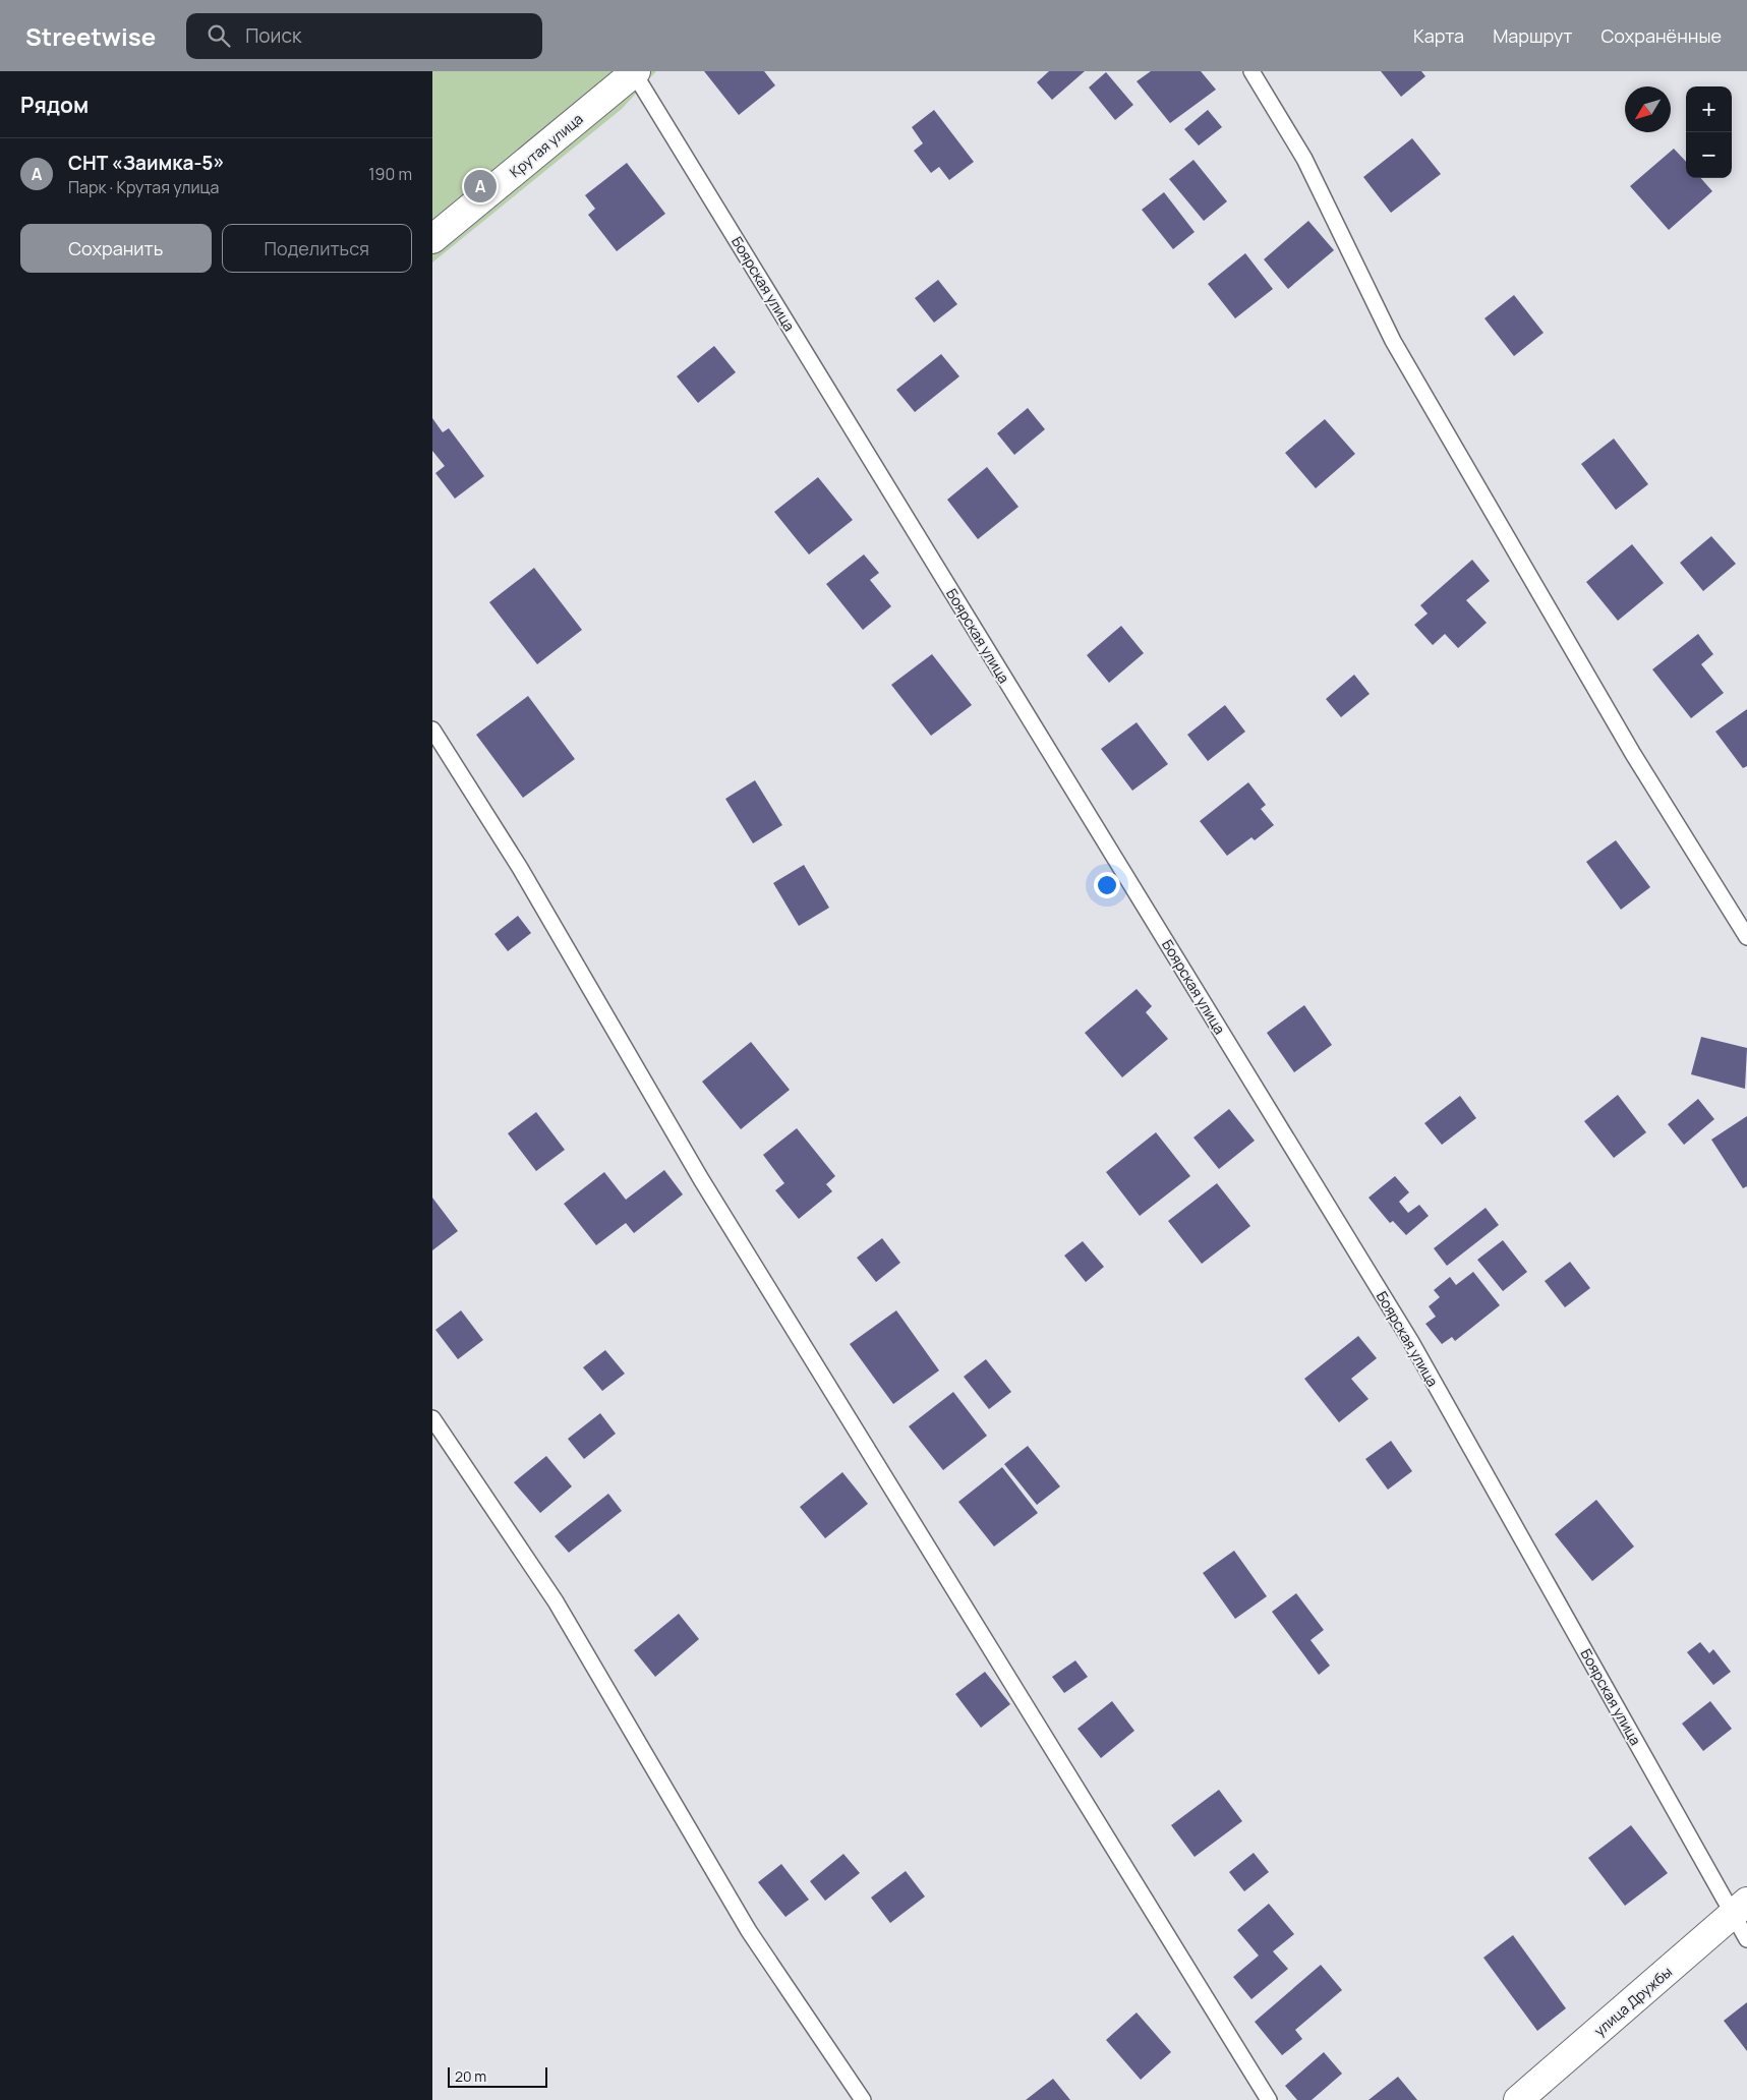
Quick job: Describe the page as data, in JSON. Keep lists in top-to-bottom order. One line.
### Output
{"streets":{"street":["Крутая улица","улица Дружбы"],"lane":["Боярская улица"]},"crossings":[["Крутая улица","Боярская улица"],["Боярская улица","улица Дружбы"]],"scale_bar":"20 m","north":"bottom left","page":{"header":"Streetwise","search":"Поиск","nav":["Карта","Маршрут","Сохранённые"],"heading":"Рядом","map_buttons":["+","−"],"list":[{"mark":"A","name":"СНТ «Заимка-5»","note":"Парк · Крутая улица","value":"190 m"}],"pins":"A","buttons":["Сохранить","Поделиться"],"scale":"20 m"}}
